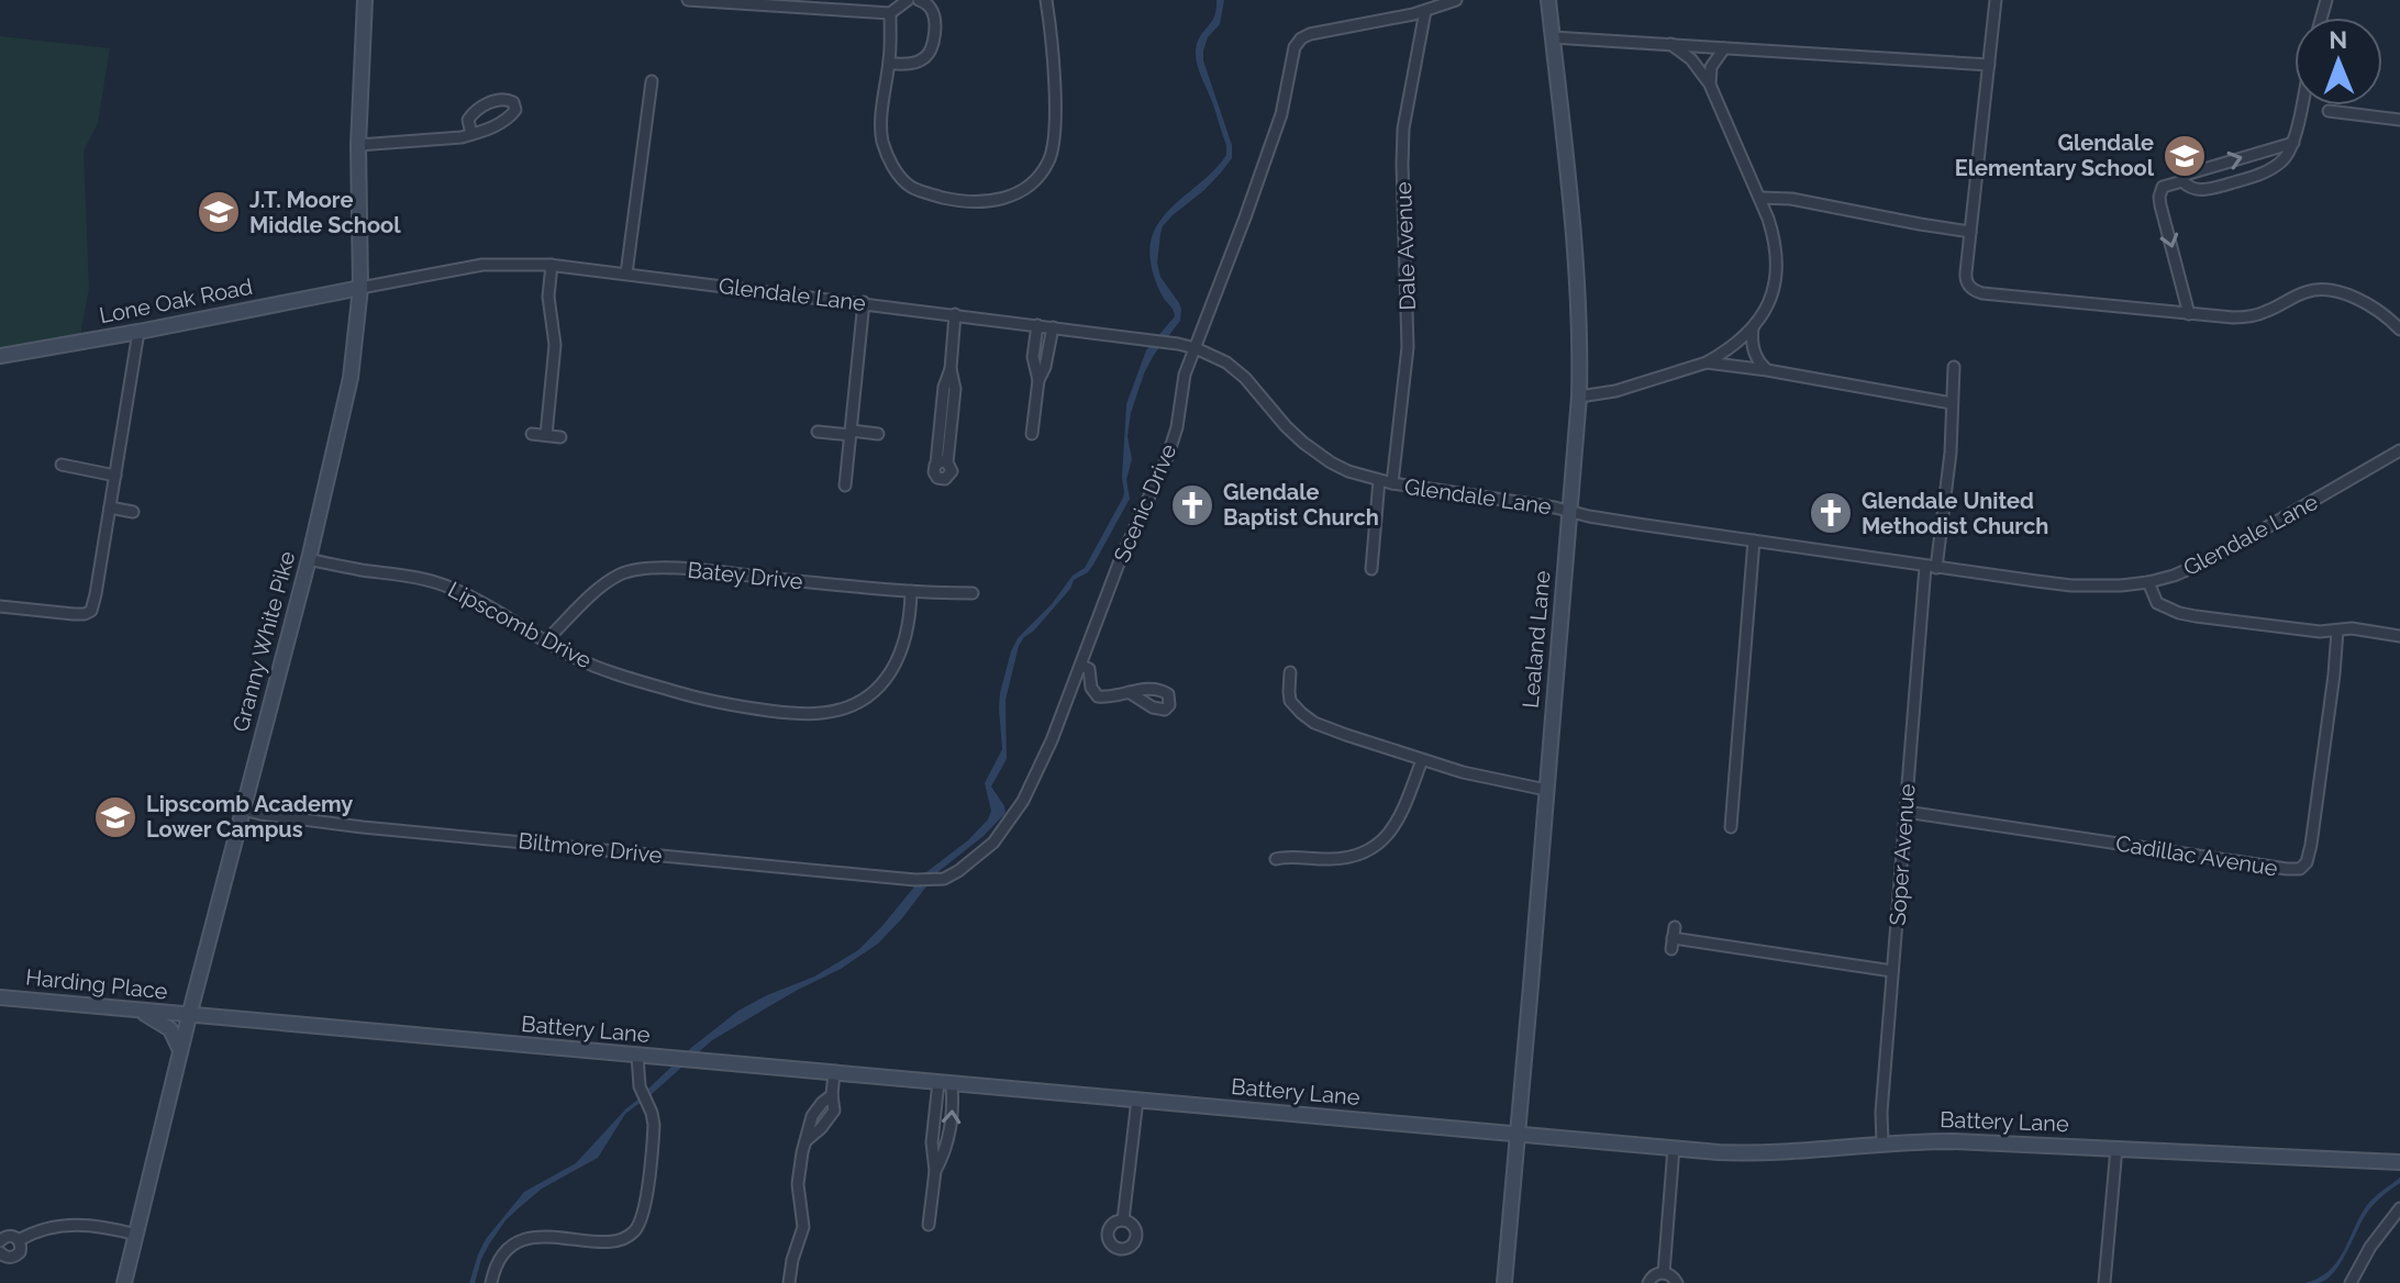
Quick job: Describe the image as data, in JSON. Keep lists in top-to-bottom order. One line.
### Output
{"streets":{"main road":["Lone Oak Road","Lealand Lane","Granny White Pike","Harding Place","Battery Lane"],"street":["Dale Avenue","Glendale Lane","Scenic Drive","Batey Drive","Lipscomb Drive","Biltmore Drive","Soper Avenue","Cadillac Avenue"]},"crossings":[["Dale Avenue","Glendale Lane"],["Dale Avenue","Scenic Drive"],["Glendale Lane","Lone Oak Road"],["Glendale Lane","Scenic Drive"],["Glendale Lane","Lealand Lane"],["Glendale Lane","Granny White Pike"],["Glendale Lane","Soper Avenue"],["Lone Oak Road","Granny White Pike"],["Scenic Drive","Biltmore Drive"],["Batey Drive","Lipscomb Drive"],["Lipscomb Drive","Granny White Pike"],["Lealand Lane","Battery Lane"],["Granny White Pike","Biltmore Drive"],["Granny White Pike","Harding Place"],["Granny White Pike","Battery Lane"],["Soper Avenue","Cadillac Avenue"],["Soper Avenue","Battery Lane"],["Harding Place","Battery Lane"]],"places":{"school or university":["Glendale Elementary School","J.T. Moore Middle School","Lipscomb Academy Lower Campus"],"church":["Glendale Baptist Church","Glendale United Methodist Church"]},"north":"top"}
